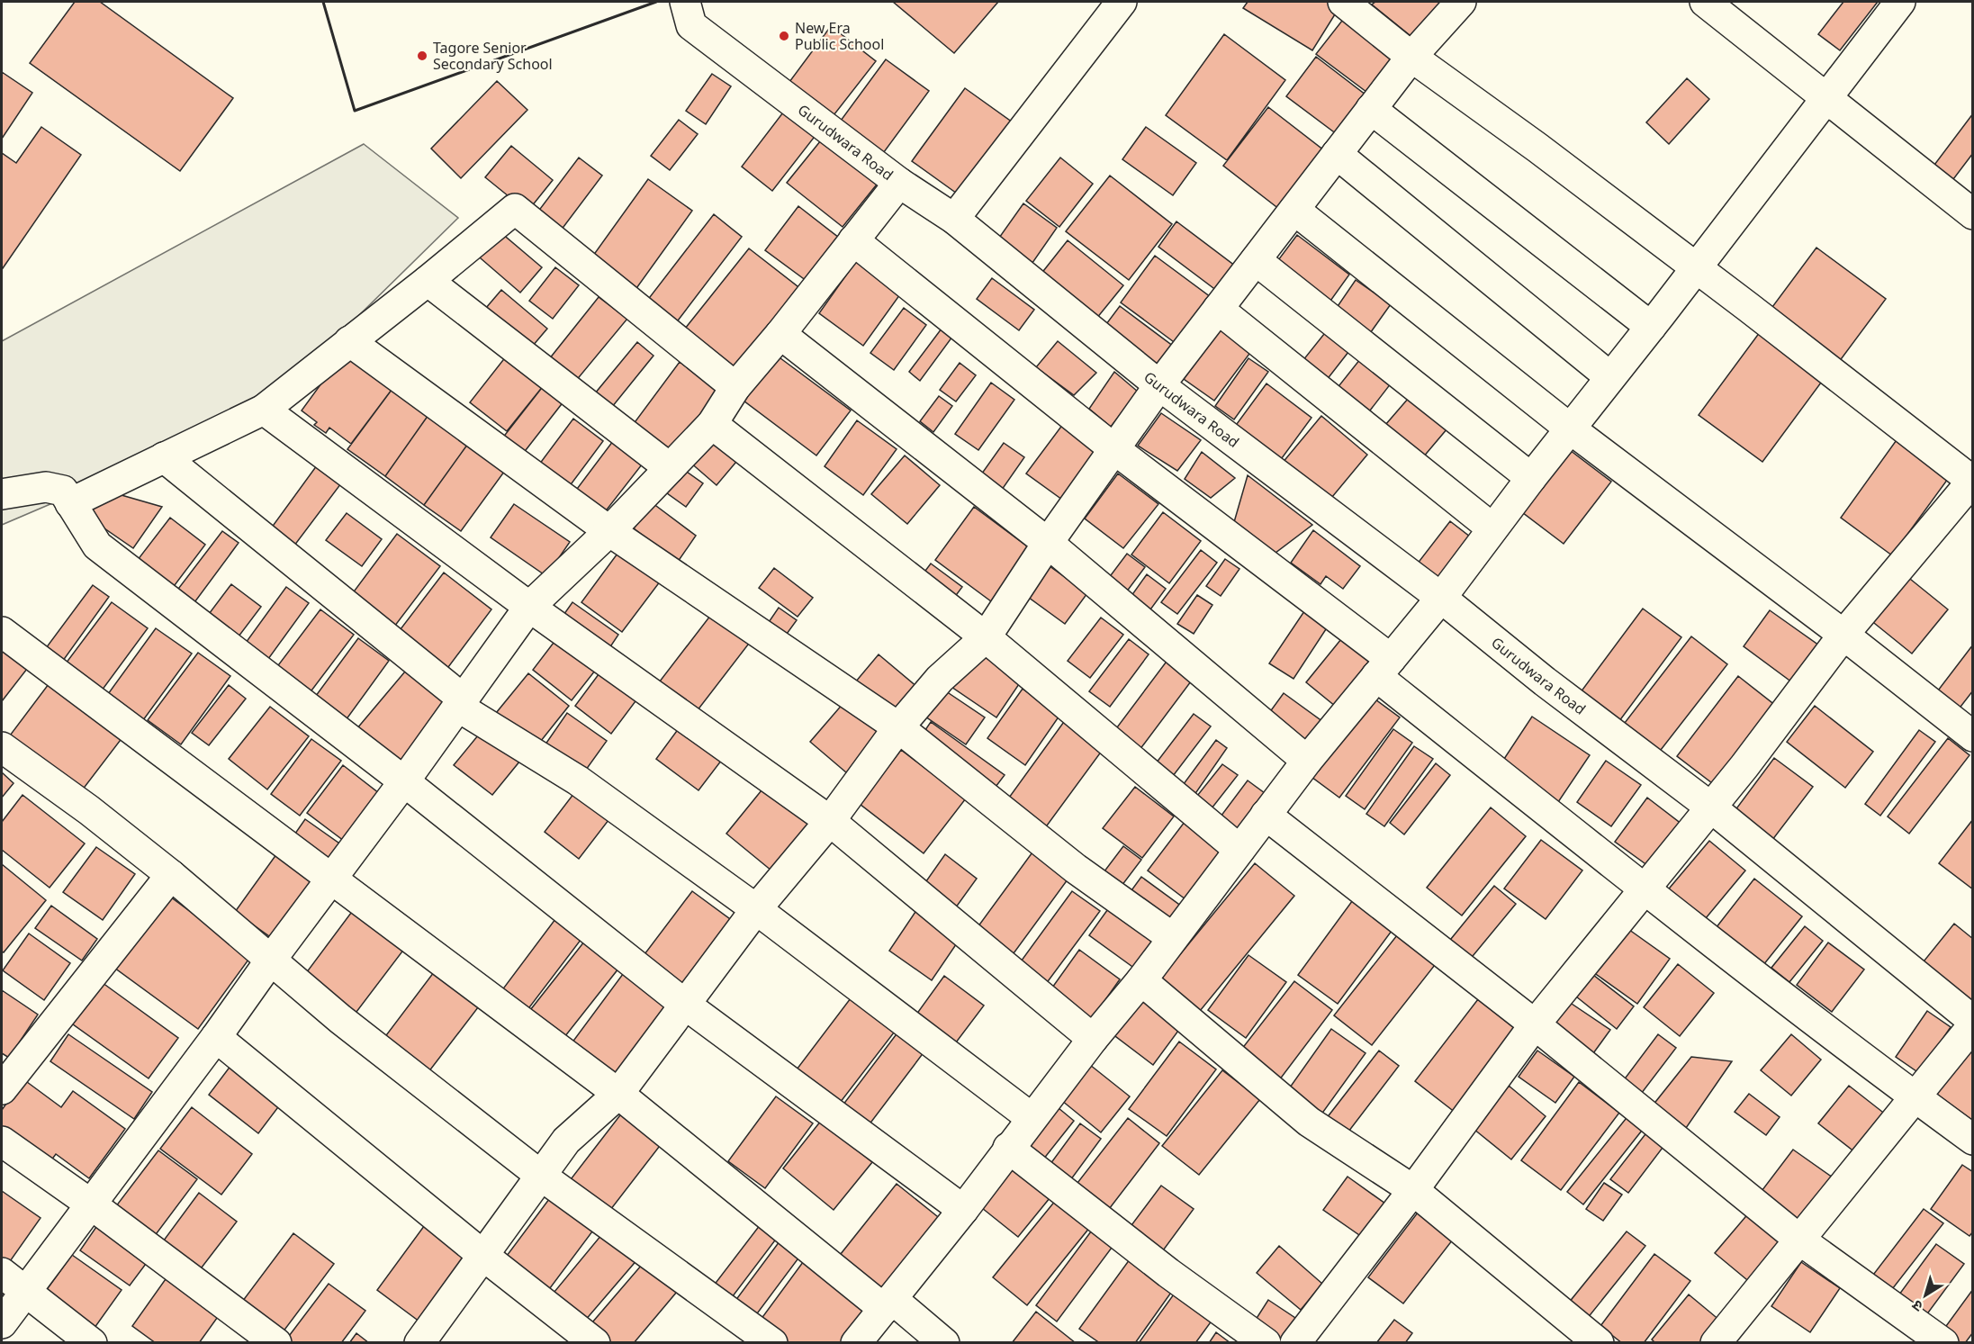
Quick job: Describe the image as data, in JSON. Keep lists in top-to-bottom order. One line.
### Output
{"streets":{"street":["Gurudwara Road"]},"places":["New Era Public School","Tagore Senior Secondary School"],"north":"bottom left"}
